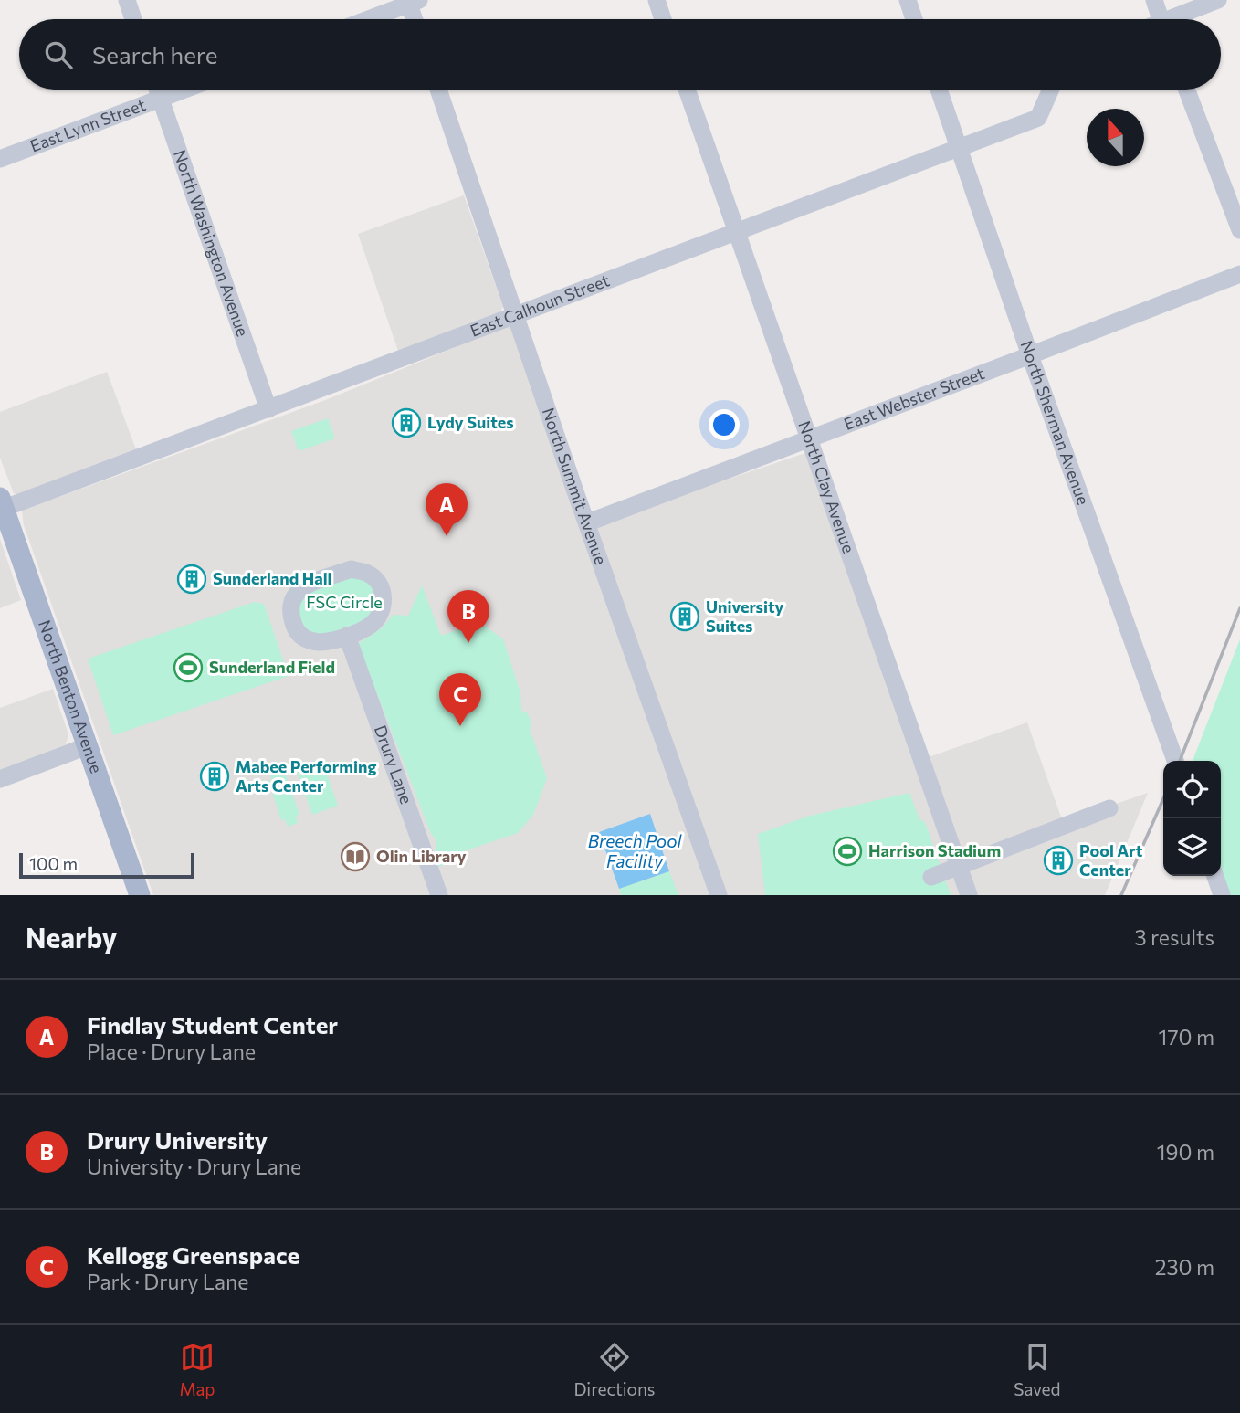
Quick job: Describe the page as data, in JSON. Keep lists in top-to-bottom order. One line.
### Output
{"streets":{"main road":["North Benton Avenue"],"street":["East Lynn Street","North Washington Avenue","East Calhoun Street","East Webster Street","North Sherman Avenue","North Clay Avenue","North Summit Avenue","Drury Lane"]},"crossings":[["East Lynn Street","North Washington Avenue"],["North Washington Avenue","East Calhoun Street"],["East Calhoun Street","North Sherman Avenue"],["East Calhoun Street","North Clay Avenue"],["East Calhoun Street","North Summit Avenue"],["East Calhoun Street","North Benton Avenue"],["East Webster Street","North Sherman Avenue"],["East Webster Street","North Clay Avenue"],["East Webster Street","North Summit Avenue"]],"water":["Breech Pool Facility"],"parks":["FSC Circle"],"places":{"building":["Lydy Suites","Sunderland Hall","University Suites","Mabee Performing Arts Center","Pool Art Center"],"sports":["Sunderland Field","Harrison Stadium"],"library":["Olin Library"]},"scale_bar":"100 m","north":"top","page":{"search":"Search here","pins":["A","B","C"],"scale":"100 m","heading":["Nearby","3 results"],"list":[{"mark":"A","name":"Findlay Student Center","note":"Place · Drury Lane","value":"170 m"},{"mark":"B","name":"Drury University","note":"University · Drury Lane","value":"190 m"},{"mark":"C","name":"Kellogg Greenspace","note":"Park · Drury Lane","value":"230 m"}],"nav":["Map","Directions","Saved"]}}
